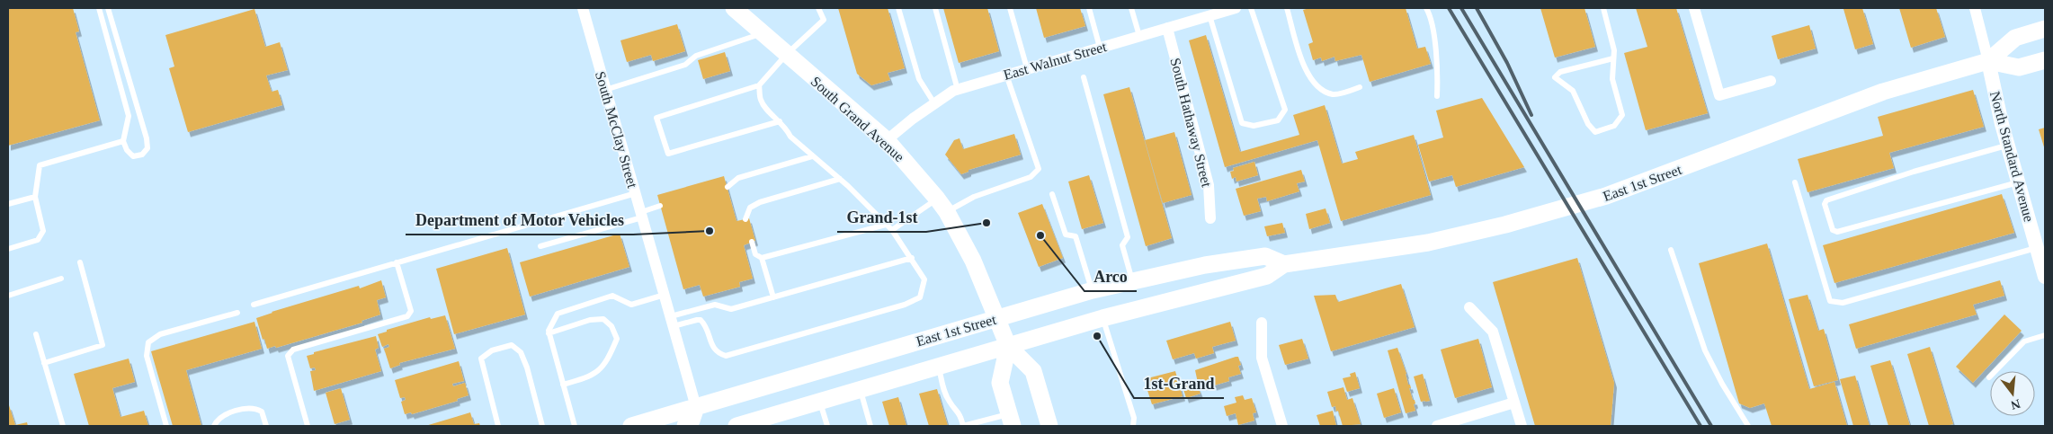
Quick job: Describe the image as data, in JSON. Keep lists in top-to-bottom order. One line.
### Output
{"streets":{"main road":["South Grand Avenue","East 1st Street"],"street":["East Walnut Street","South Hathaway Street","South McClay Street","North Standard Avenue"]},"crossings":[["East Walnut Street","South Grand Avenue"],["East Walnut Street","South Hathaway Street"],["South Grand Avenue","East 1st Street"],["South McClay Street","East 1st Street"],["North Standard Avenue","East 1st Street"]],"places":["Grand-1st","Department of Motor Vehicles","Arco","1st-Grand"],"north":"bottom"}
